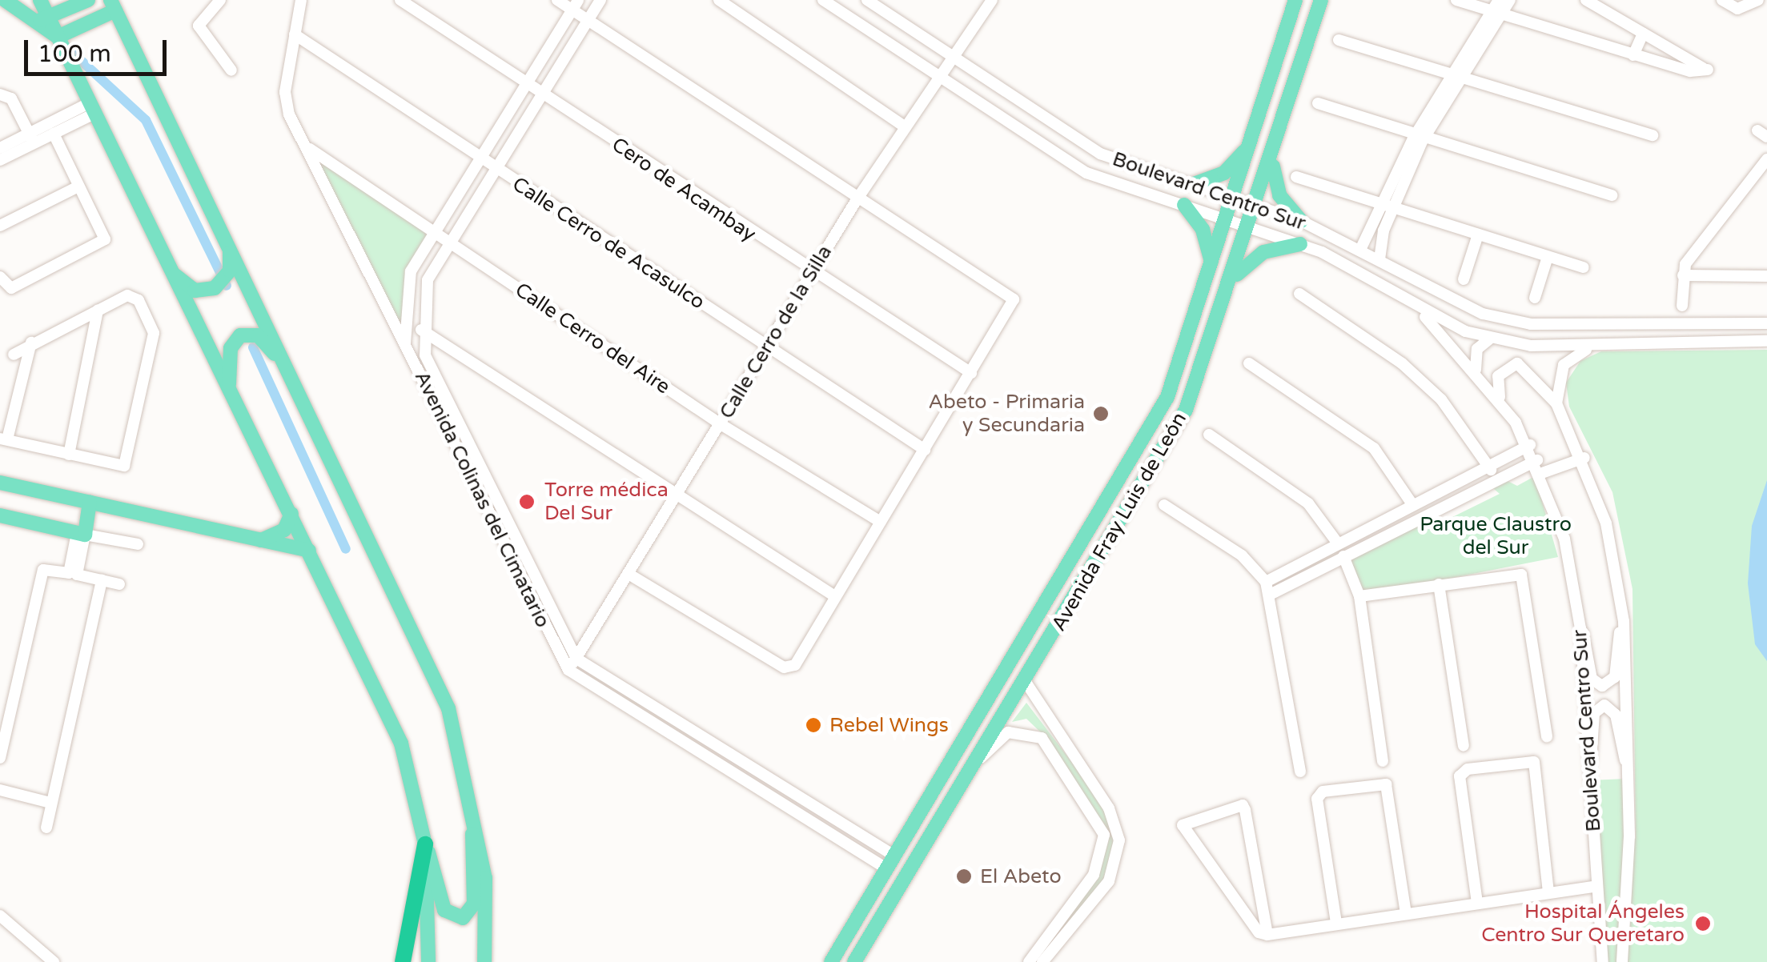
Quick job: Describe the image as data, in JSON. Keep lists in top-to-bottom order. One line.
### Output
{"streets":{"main road":["Avenida Fray Luis de León"],"street":["Cero de Acambay","Boulevard Centro Sur","Calle Cerro de Acasulco","Calle Cerro de la Silla","Calle Cerro del Aire","Avenida Colinas del Cimatario"]},"crossings":[["Cero de Acambay","Calle Cerro de la Silla"],["Cero de Acambay","Avenida Colinas del Cimatario"],["Boulevard Centro Sur","Calle Cerro de la Silla"],["Boulevard Centro Sur","Avenida Fray Luis de León"],["Calle Cerro de Acasulco","Calle Cerro de la Silla"],["Calle Cerro de Acasulco","Avenida Colinas del Cimatario"],["Calle Cerro de la Silla","Calle Cerro del Aire"],["Calle Cerro de la Silla","Avenida Colinas del Cimatario"],["Calle Cerro del Aire","Avenida Colinas del Cimatario"]],"parks":["Parque Claustro del Sur"],"places":["Abeto - Primaria y Secundaria","Torre médica Del Sur","Rebel Wings","El Abeto","Hospital Ángeles Centro Sur Queretaro"],"scale_bar":"100 m"}
